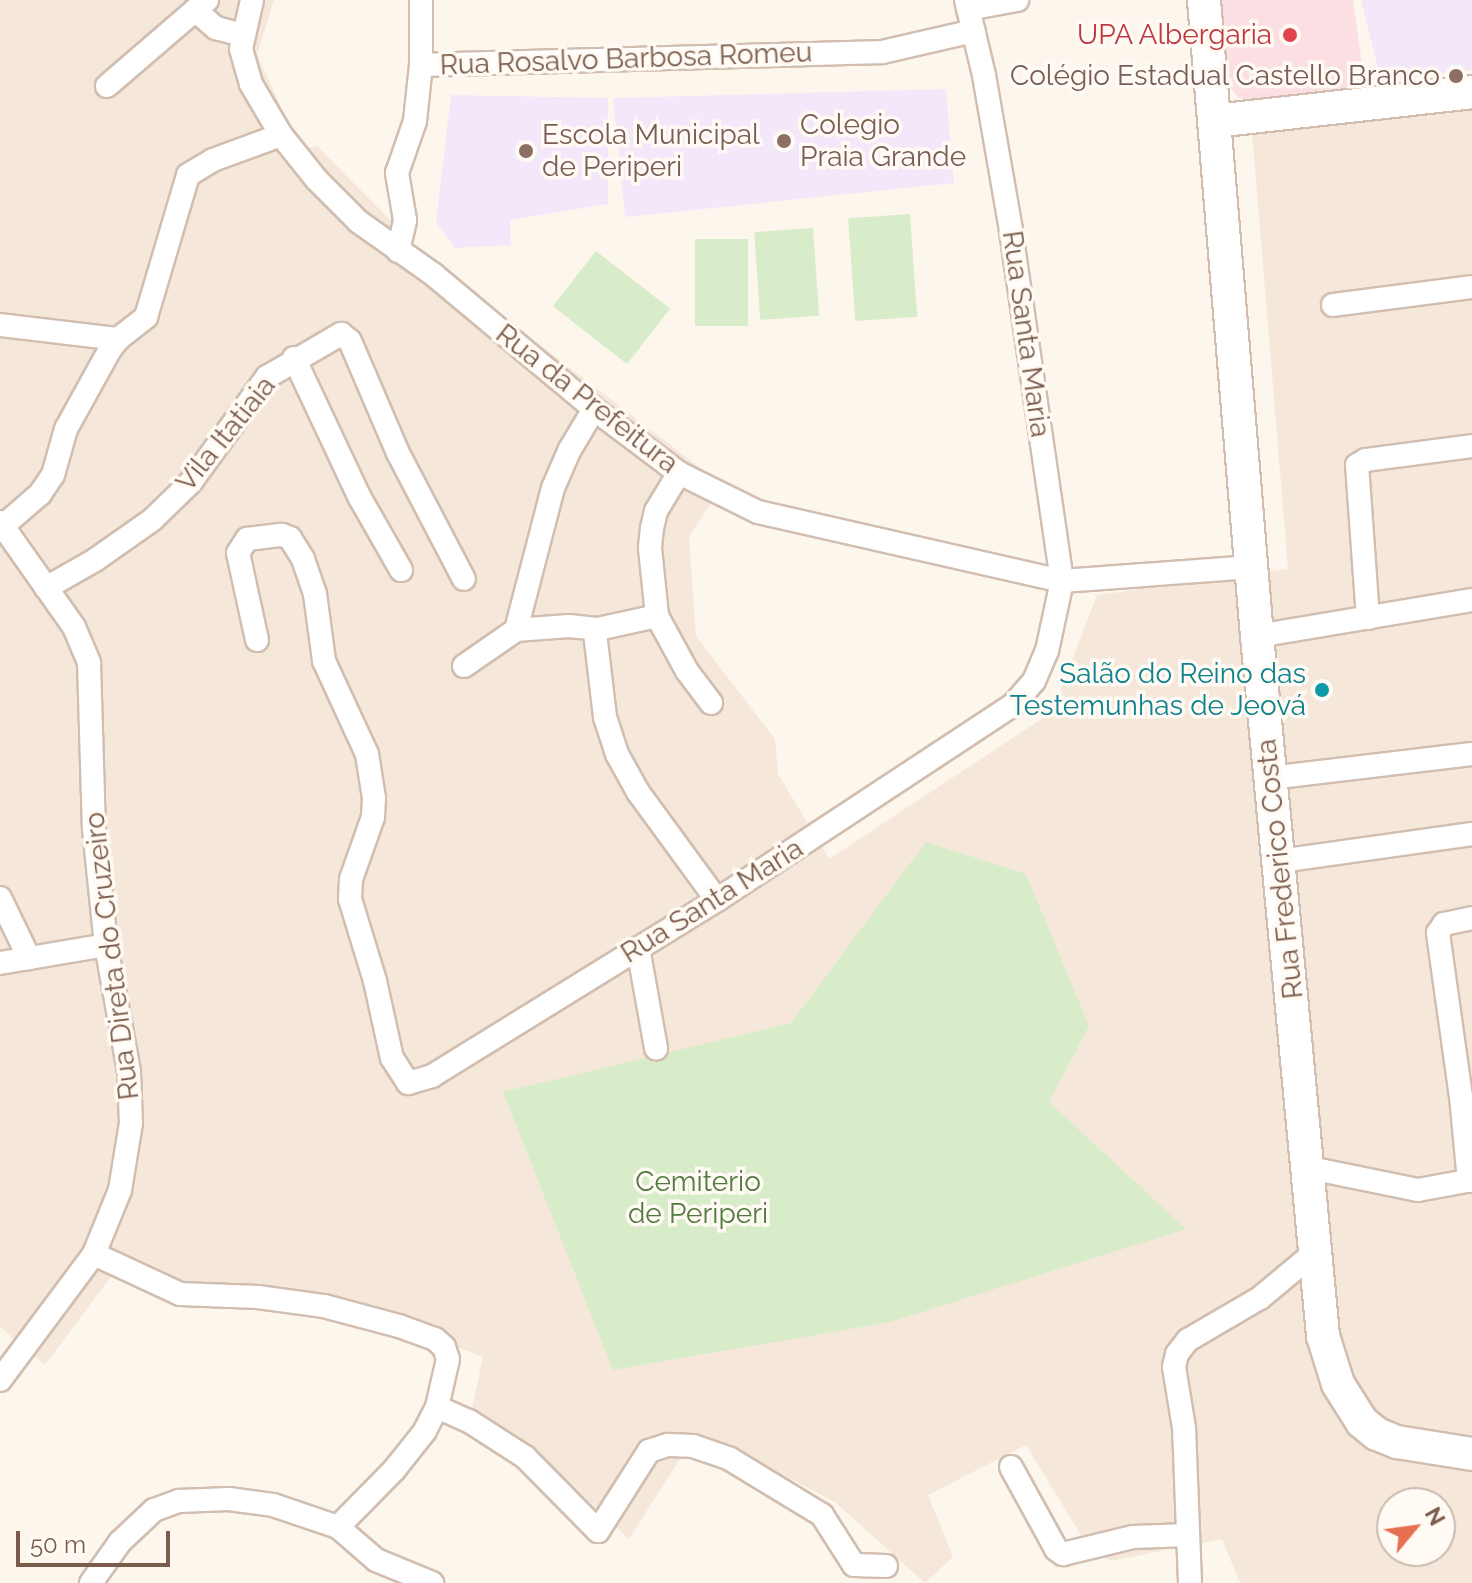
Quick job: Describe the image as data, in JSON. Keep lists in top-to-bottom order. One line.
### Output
{"streets":{"main road":["Rua Frederico Costa"],"street":["Rua Rosalvo Barbosa Romeu","Rua Santa Maria","Rua da Prefeitura","Vila Itatiaia","Rua Direta do Cruzeiro"]},"crossings":[["Rua Rosalvo Barbosa Romeu","Rua Santa Maria"],["Rua Rosalvo Barbosa Romeu","Rua da Prefeitura"],["Rua Santa Maria","Rua da Prefeitura"],["Rua da Prefeitura","Rua Frederico Costa"],["Vila Itatiaia","Rua Direta do Cruzeiro"]],"parks":["Cemiterio de Periperi"],"places":["UPA Albergaria","Colégio Estadual Castello Branco","Colegio Praia Grande","Escola Municipal de Periperi","Salão do Reino das Testemunhas de Jeová"],"scale_bar":"50 m","north":"top right"}
